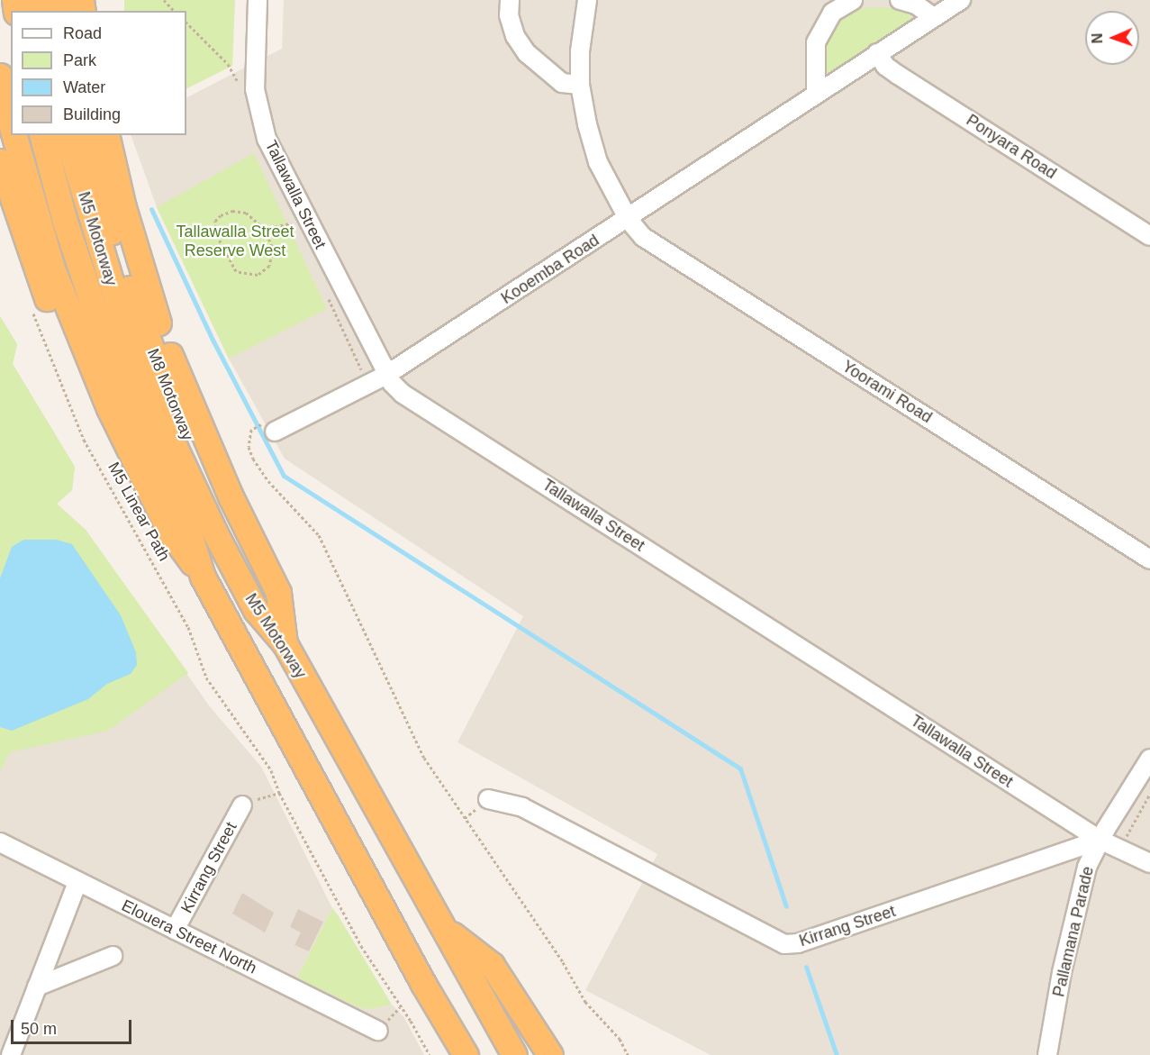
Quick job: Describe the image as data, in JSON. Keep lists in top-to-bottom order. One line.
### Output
{"streets":{"highway":["M5 Motorway","M8 Motorway"],"street":["Ponyara Road","Tallawalla Street","Kooemba Road","Yoorami Road","Kirrang Street","Pallamana Parade","Elouera Street North"],"path":["M5 Linear Path"]},"crossings":[["Ponyara Road","Kooemba Road"],["Tallawalla Street","Kooemba Road"],["Tallawalla Street","Kirrang Street"],["Tallawalla Street","Pallamana Parade"],["M5 Motorway","M8 Motorway"],["Kooemba Road","Yoorami Road"],["Kirrang Street","Pallamana Parade"],["Kirrang Street","Elouera Street North"]],"parks":["Tallawalla Street Reserve West"],"legend":["Road","Park","Water","Building"],"scale_bar":"50 m","north":"left"}
